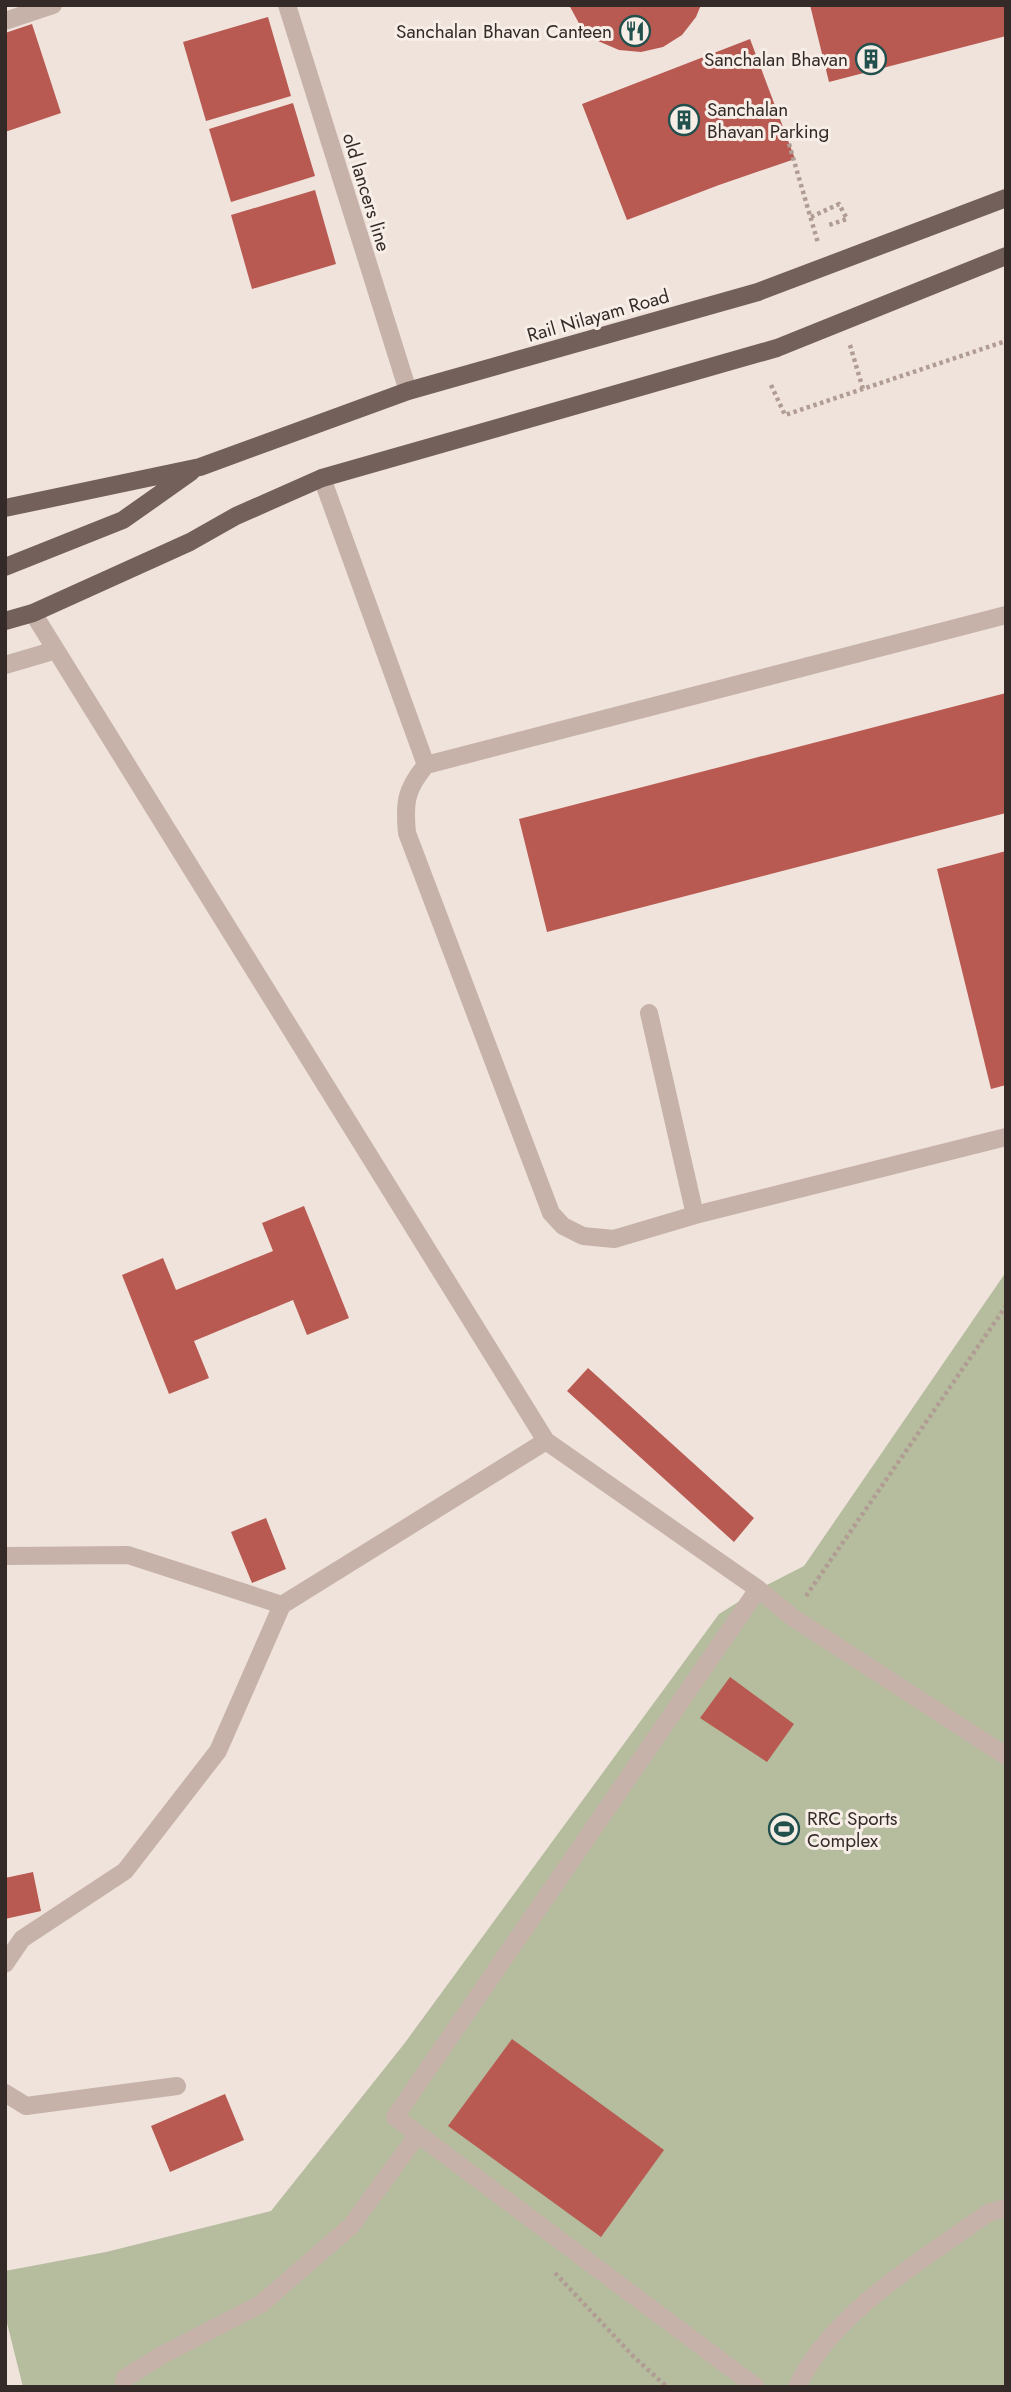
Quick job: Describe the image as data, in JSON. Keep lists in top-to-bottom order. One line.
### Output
{"streets":{"main road":["Rail Nilayam Road"],"street":["old lancers line"]},"crossings":[["old lancers line","Rail Nilayam Road"]],"places":{"restaurant":["Sanchalan Bhavan Canteen"],"building":["Sanchalan Bhavan","Sanchalan Bhavan Parking"],"sports":["RRC Sports Complex"]}}
